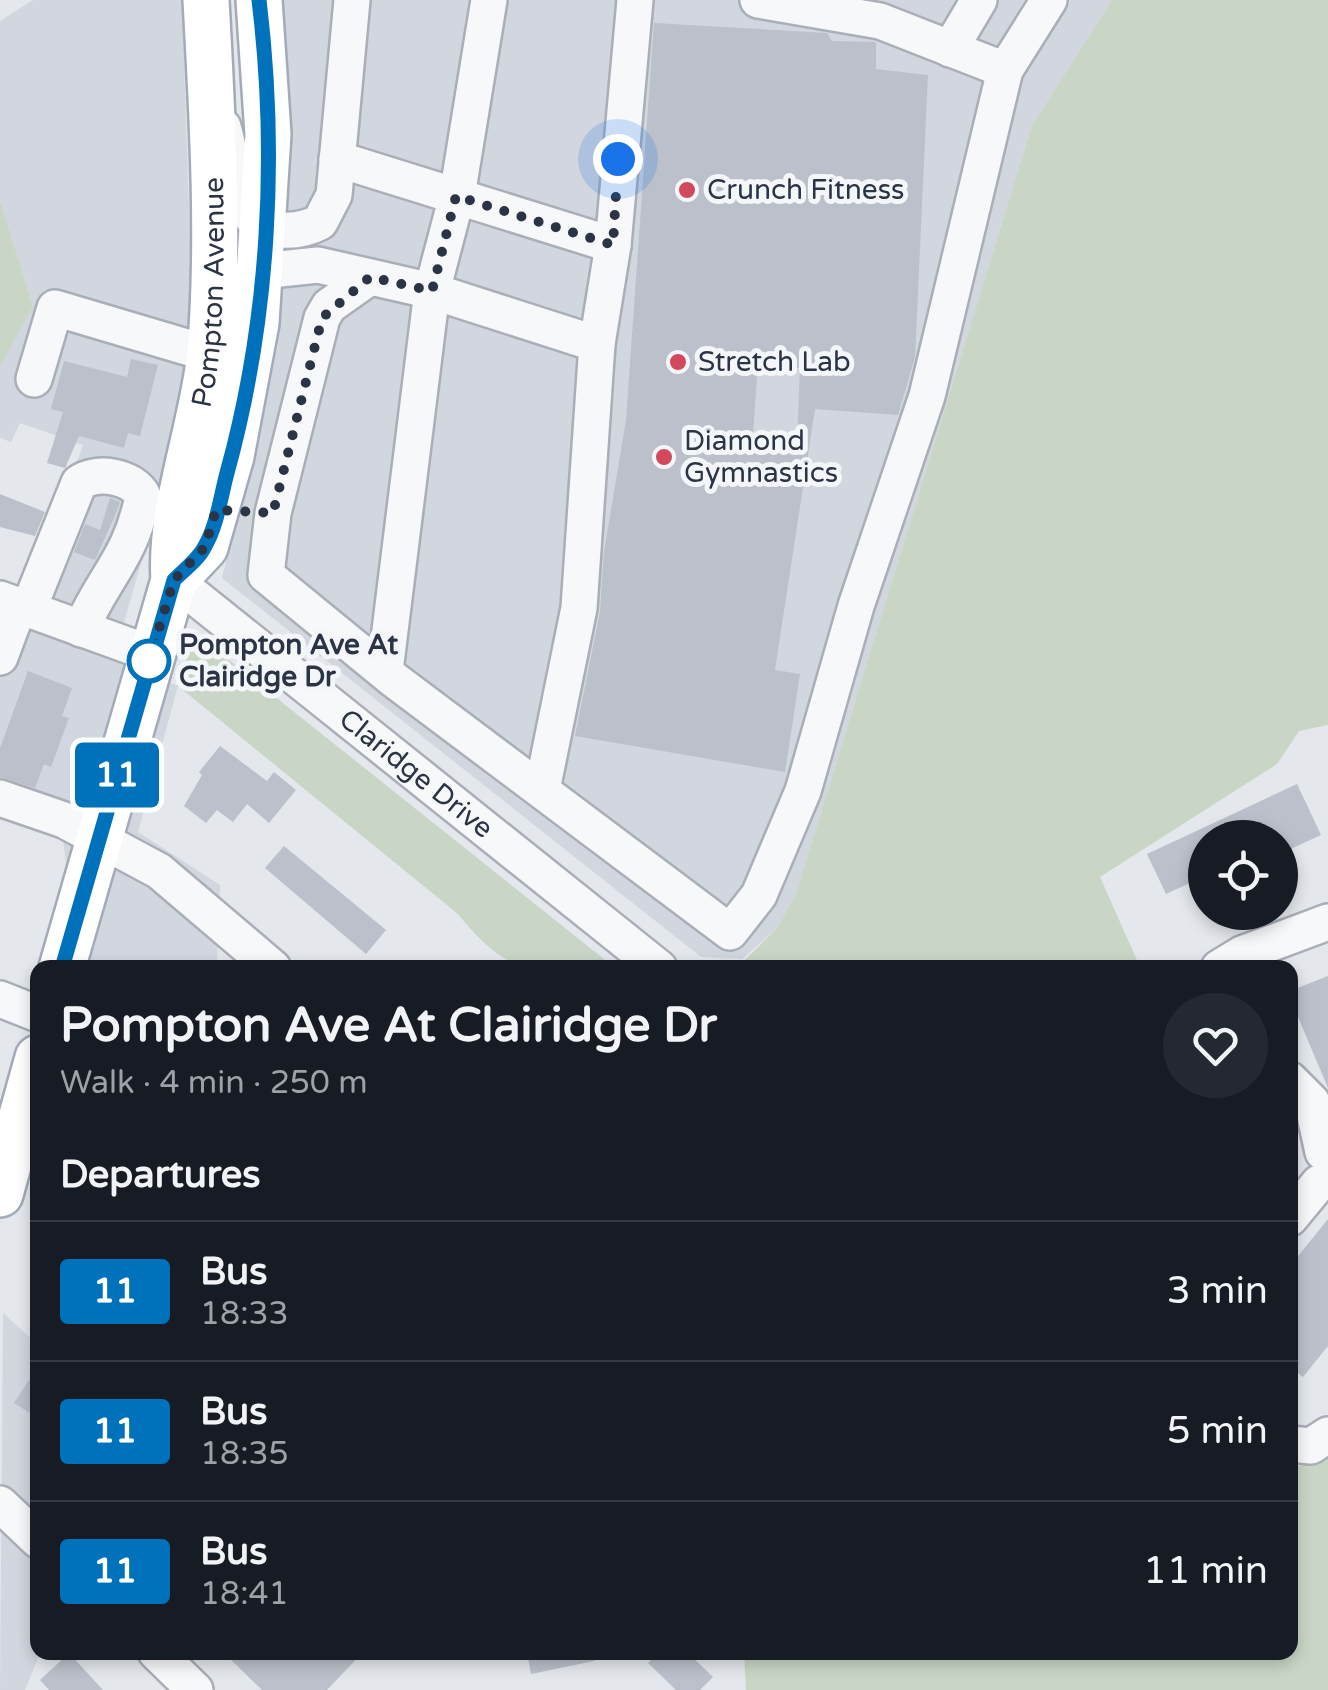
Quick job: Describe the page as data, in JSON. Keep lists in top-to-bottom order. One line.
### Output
{"streets":{"main road":["Pompton Avenue"],"street":["Claridge Drive"]},"crossings":[["Pompton Avenue","Claridge Drive"]],"places":["Crunch Fitness","Stretch Lab","Diamond Gymnastics","Pompton Ave At Clairidge Dr"],"lines":["bus line 11"],"page":{"on_map":"11","heading":[["Pompton Ave At Clairidge Dr","Walk · 4 min · 250 m"],"Departures"],"list":[{"mark":"11","name":"Bus","note":"18:33","value":"3 min"},{"mark":"11","name":"Bus","note":"18:35","value":"5 min"},{"mark":"11","name":"Bus","note":"18:41","value":"11 min"}]}}
